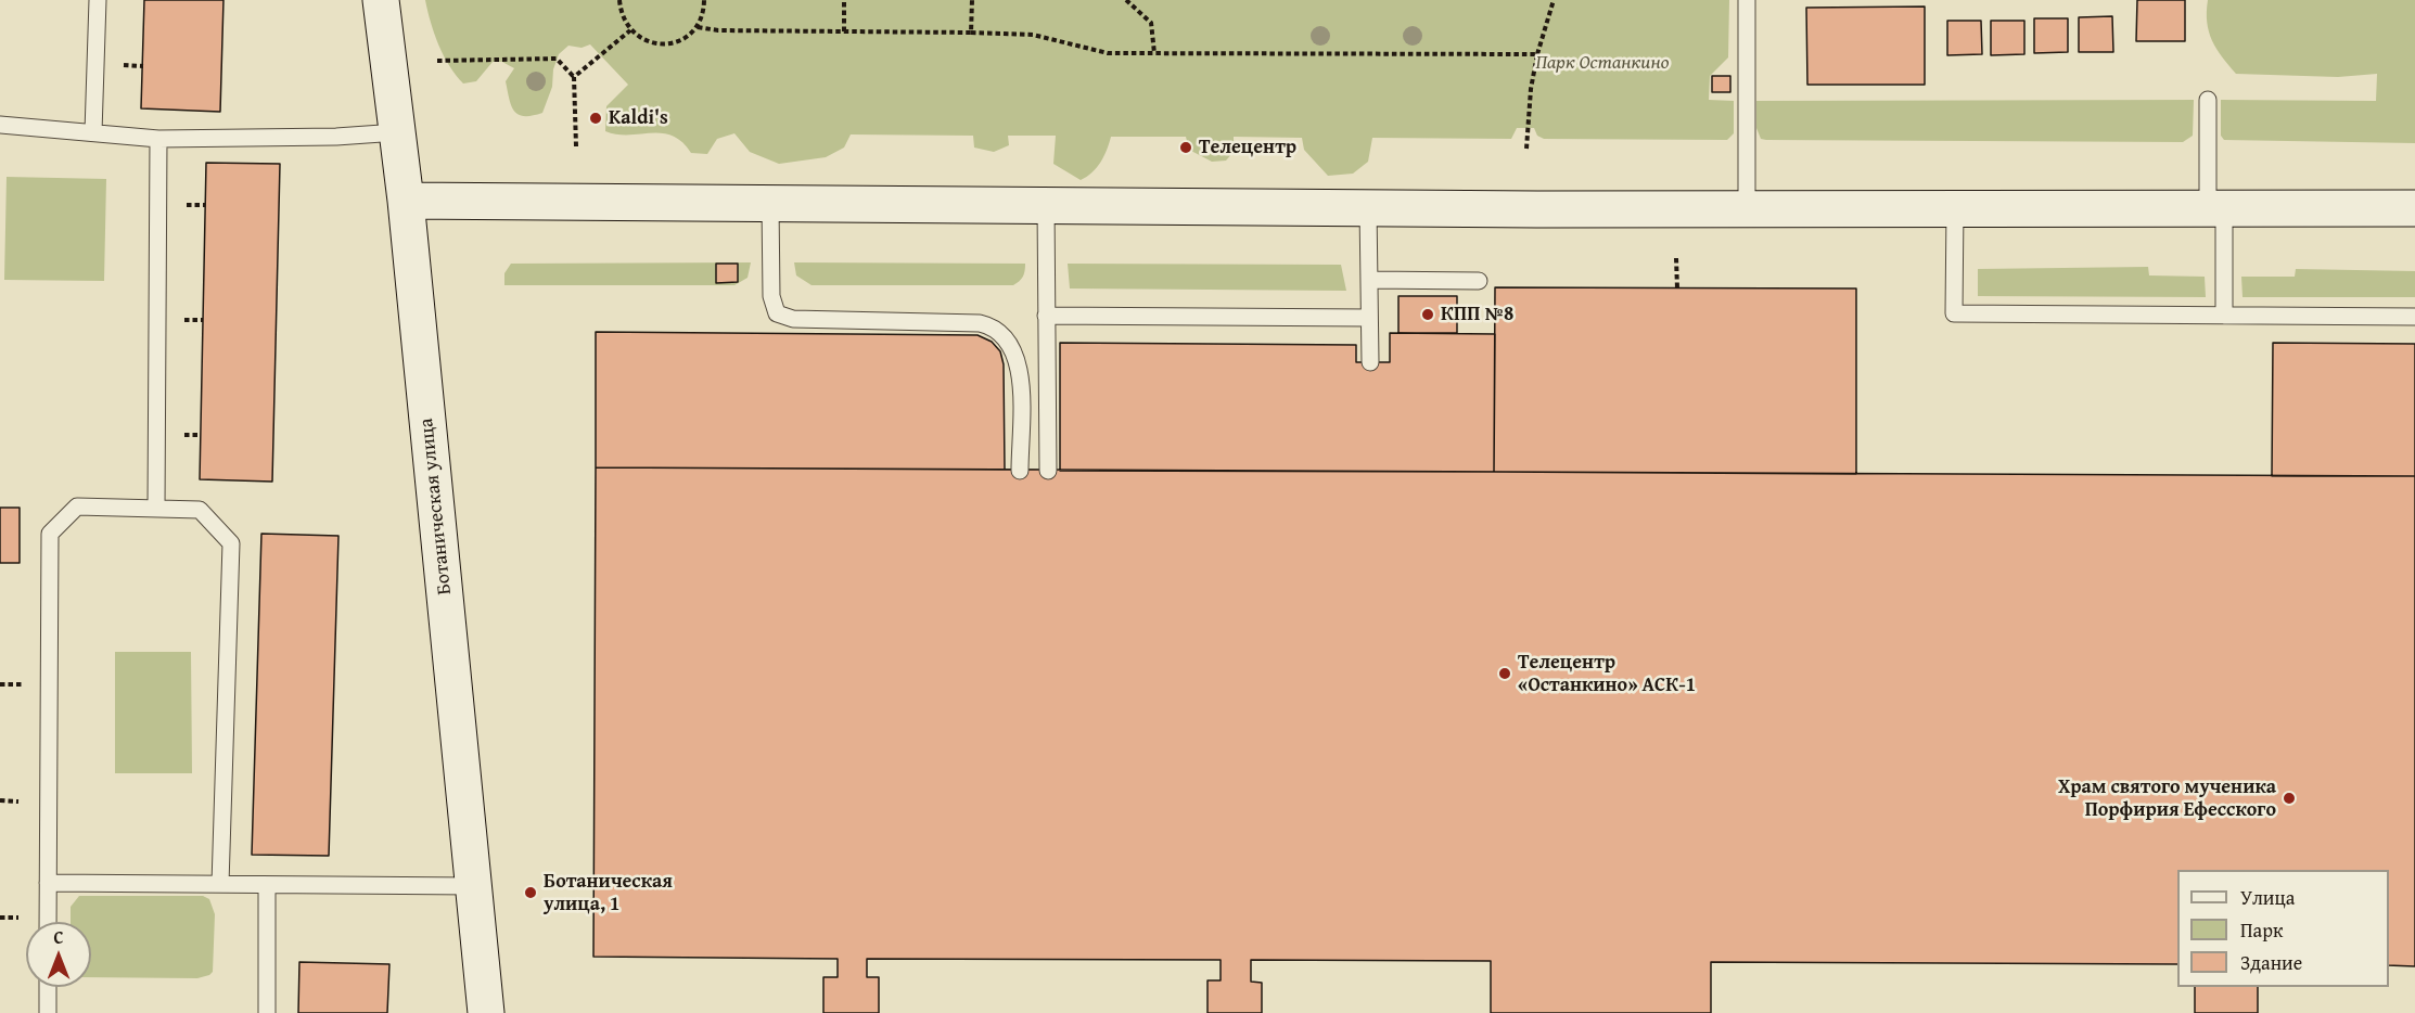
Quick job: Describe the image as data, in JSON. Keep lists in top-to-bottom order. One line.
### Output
{"streets":{"street":["Ботаническая улица"]},"parks":["Парк Останкино"],"places":["Kaldi's","Телецентр","КПП №8","Телецентр «Останкино» АСК-1","Храм святого мученика Порфирия Ефесского","Ботаническая улица, 1"],"legend":["Улица","Парк","Здание"],"north":"top"}
